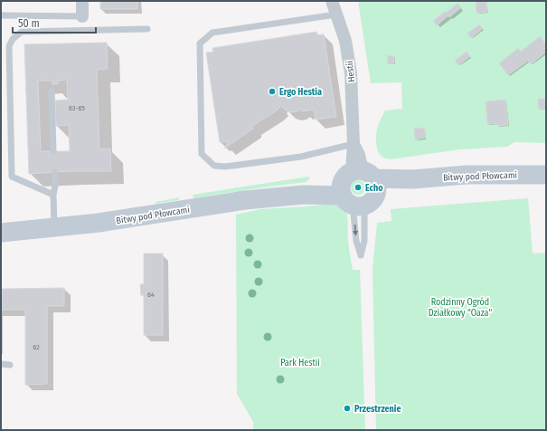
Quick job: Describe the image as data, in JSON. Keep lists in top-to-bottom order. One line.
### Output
{"streets":{"street":["Hestii","Bitwy pod Płowcami"]},"crossings":[["Hestii","Bitwy pod Płowcami"]],"parks":["Rodzinny Ogród Działkowy \"Oaza\"","Park Hestii"],"places":["Ergo Hestia","Echo","Przestrzenie"],"house_numbers":["63-65","64","62"],"scale_bar":"50 m"}
